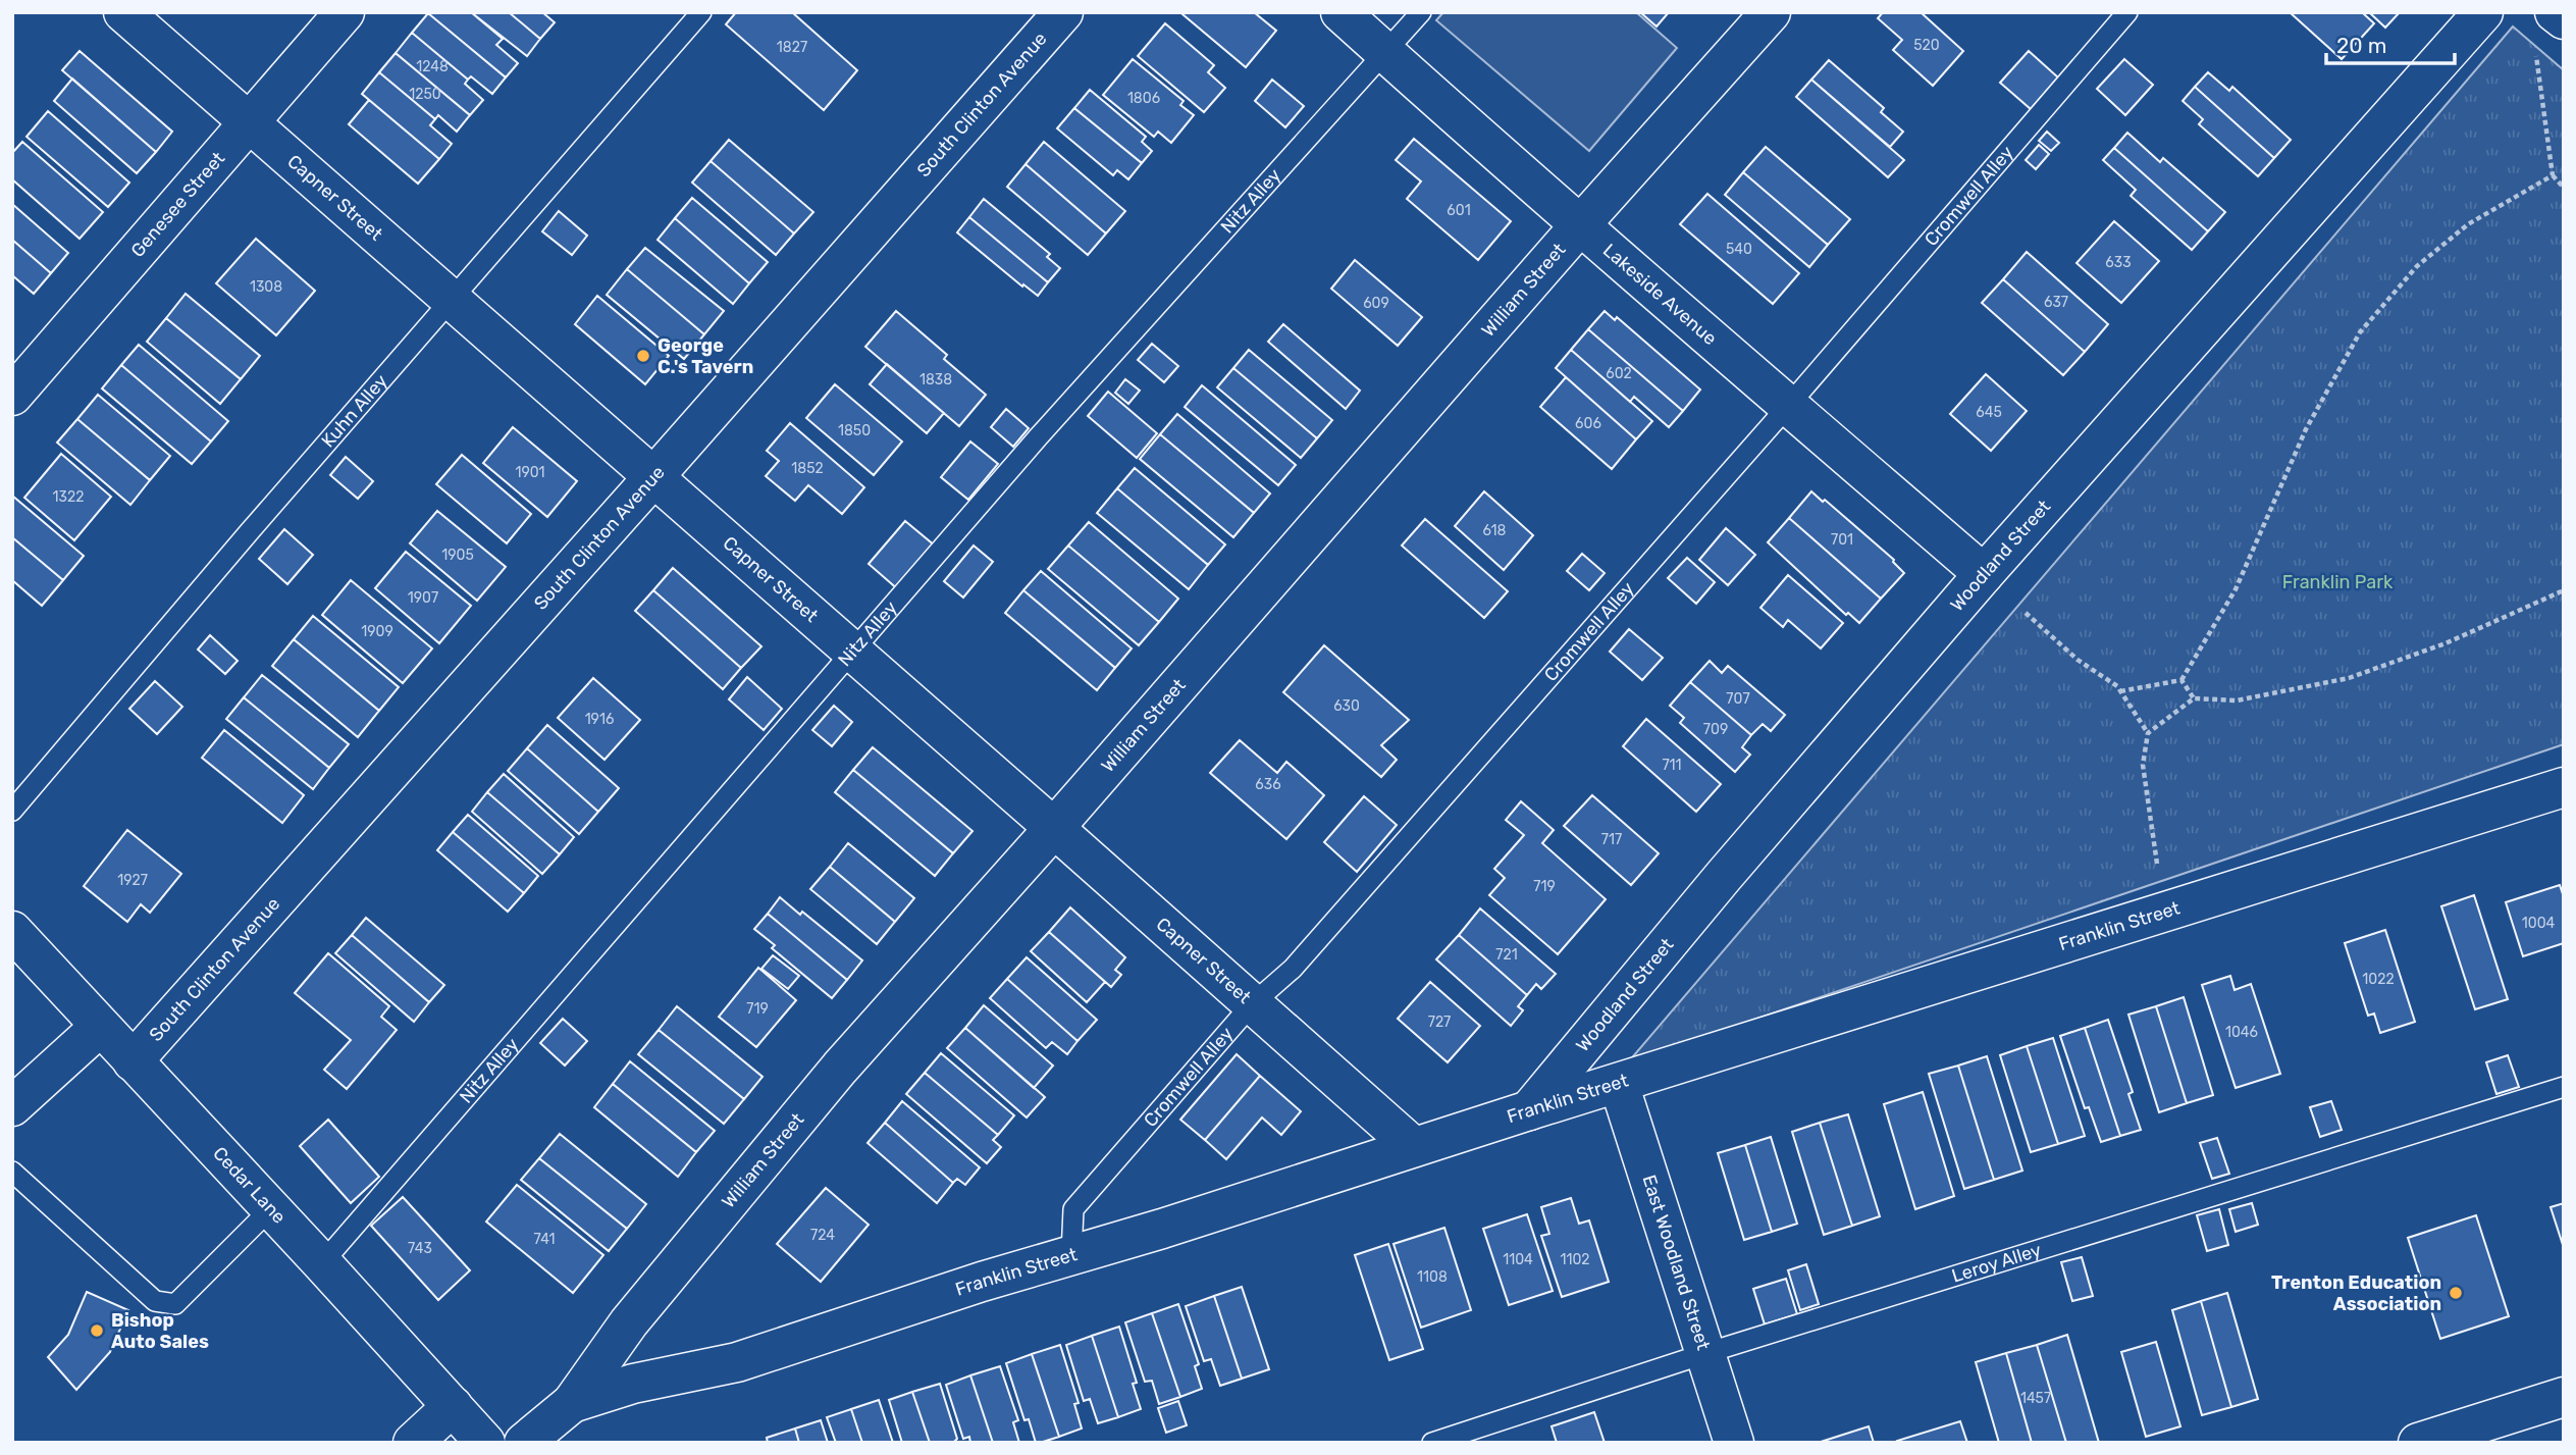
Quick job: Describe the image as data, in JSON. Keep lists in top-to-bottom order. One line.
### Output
{"streets":{"street":["South Clinton Avenue","Capner Street","Genesee Street","William Street","Lakeside Avenue","Woodland Street","Franklin Street","Cedar Lane","East Woodland Street"],"lane":["Cromwell Alley","Nitz Alley","Kuhn Alley","Leroy Alley"]},"crossings":[["South Clinton Avenue","Capner Street"],["South Clinton Avenue","Cedar Lane"],["Cromwell Alley","Capner Street"],["Cromwell Alley","Lakeside Avenue"],["Cromwell Alley","Franklin Street"],["Capner Street","Nitz Alley"],["Capner Street","Genesee Street"],["Capner Street","William Street"],["Capner Street","Kuhn Alley"],["Capner Street","Franklin Street"],["Nitz Alley","Lakeside Avenue"],["Nitz Alley","Cedar Lane"],["William Street","Lakeside Avenue"],["William Street","Franklin Street"],["Lakeside Avenue","Woodland Street"],["Woodland Street","Franklin Street"],["Franklin Street","East Woodland Street"],["East Woodland Street","Leroy Alley"]],"parks":["Franklin Park"],"places":["George C.'s Tavern","Trenton Education Association","Bishop Auto Sales"],"house_numbers":["520","1827","1248","1250","1806","601","540","633","1308","637","609","602","1838","645","606","1850","1852","1901","1322","618","701","1905","1907","1909","707","630","1916","709","711","636","717","1927","719","1004","721","1022","719","727","1046","724","741","743","1104","1102","1108","1457"],"scale_bar":"20 m"}
